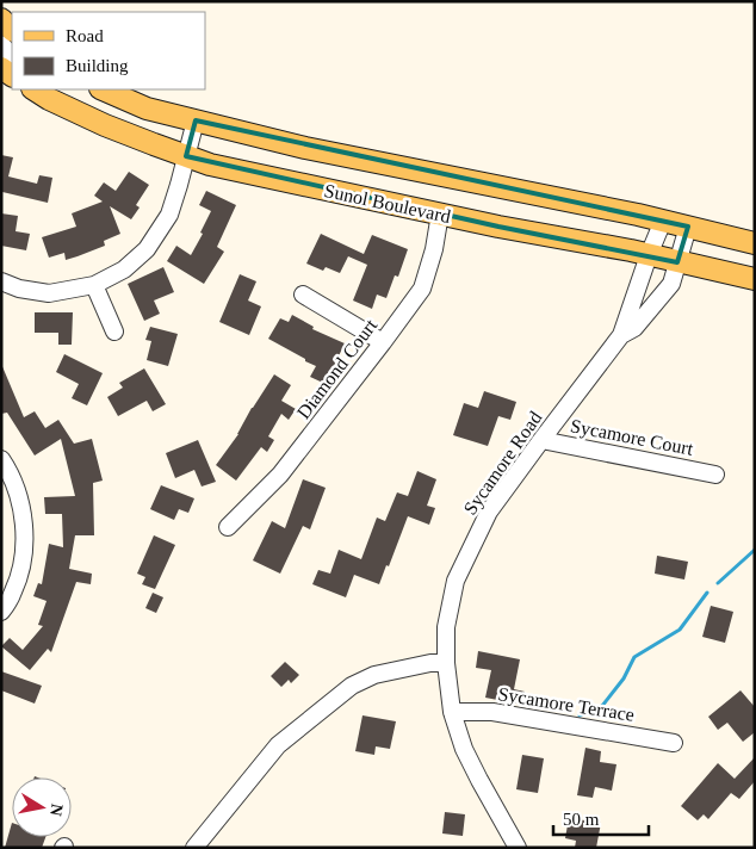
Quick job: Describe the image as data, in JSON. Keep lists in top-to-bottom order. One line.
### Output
{"streets":{"main road":["Sunol Boulevard"],"street":["Diamond Court","Sycamore Court","Sycamore Road","Sycamore Terrace"]},"crossings":[["Sunol Boulevard","Diamond Court"],["Sunol Boulevard","Sycamore Road"],["Sycamore Court","Sycamore Road"],["Sycamore Road","Sycamore Terrace"]],"legend":["Road","Building"],"scale_bar":"50 m","north":"right"}
